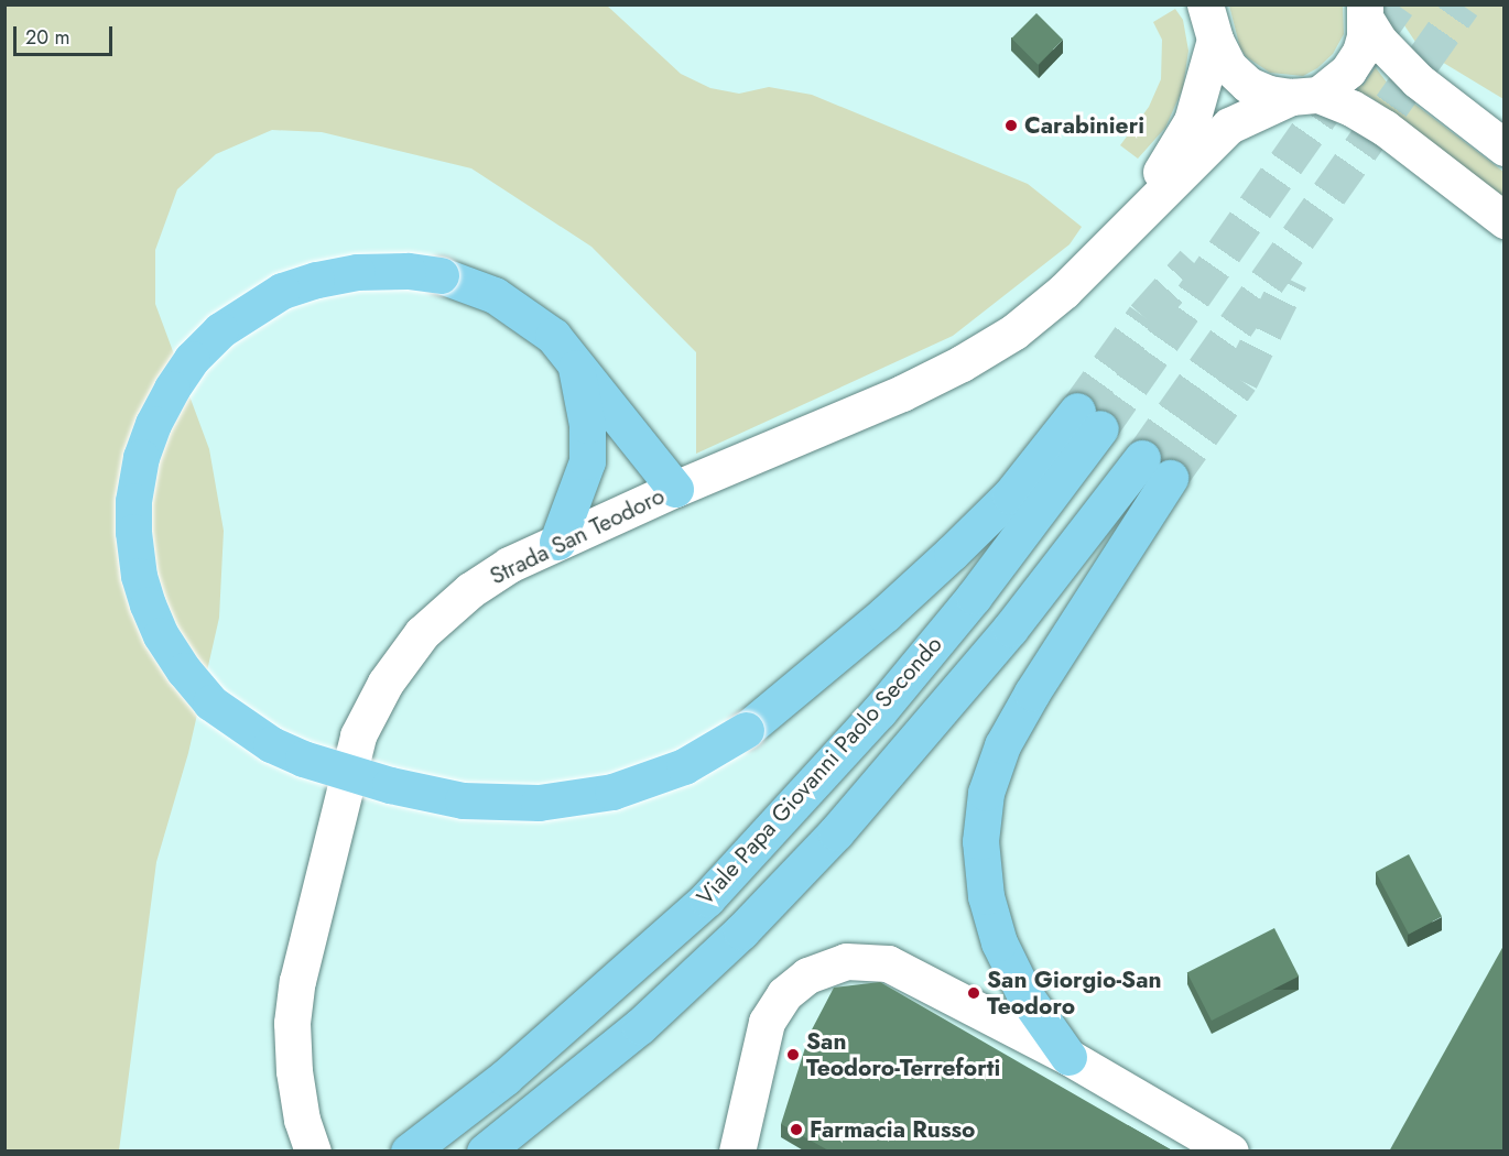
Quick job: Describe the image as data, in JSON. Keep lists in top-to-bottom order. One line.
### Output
{"streets":{"main road":["Viale Papa Giovanni Paolo Secondo"],"street":["Strada San Teodoro"]},"places":["Carabinieri","San Giorgio-San Teodoro","San Teodoro-Terreforti","Farmacia Russo"],"scale_bar":"20 m"}
